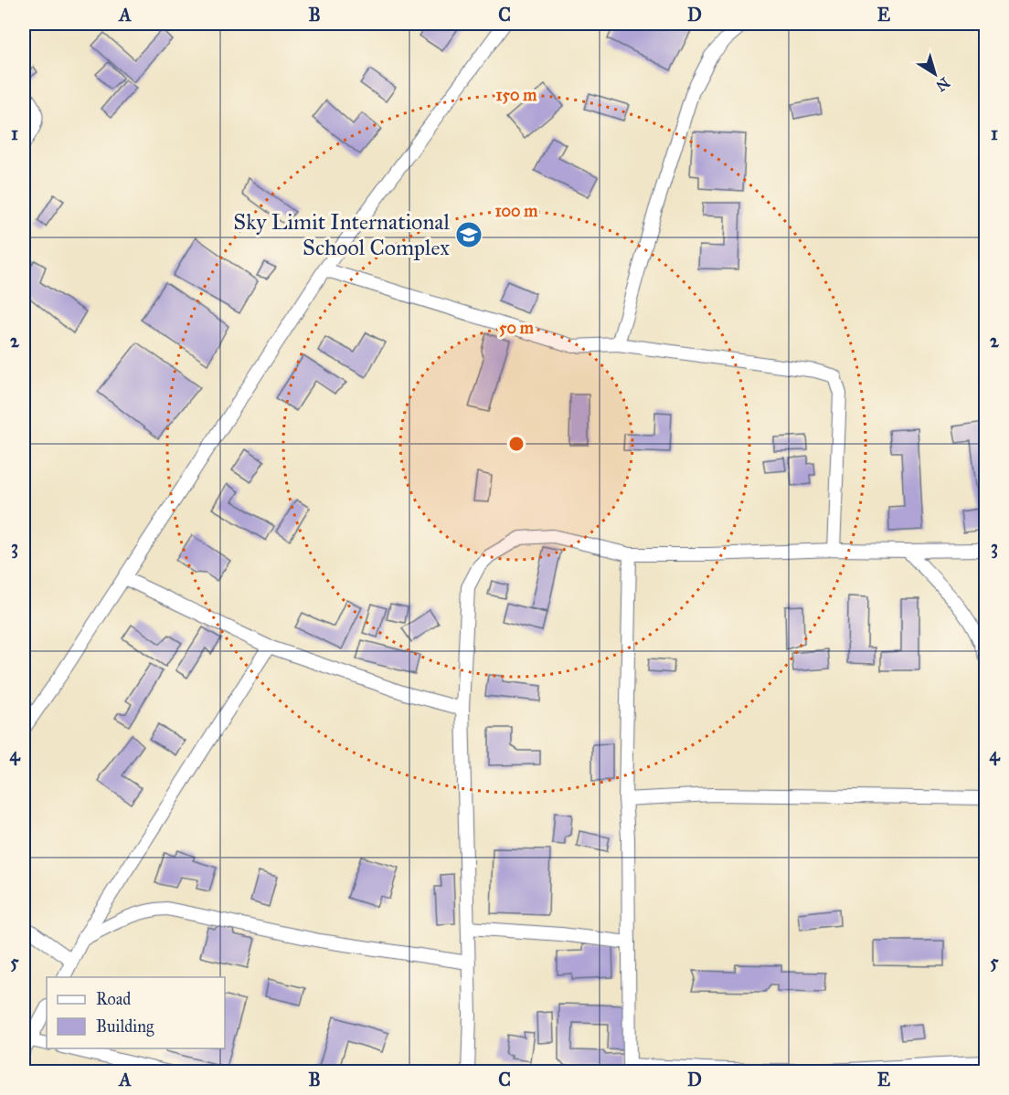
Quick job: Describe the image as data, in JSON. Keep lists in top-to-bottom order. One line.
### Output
{"places":{"school or university":["Sky Limit International School Complex"]},"legend":["Road","Building"],"north":"bottom right","grid":{"columns":["A","B","C","D","E"],"rows":["1","2","3","4","5"]},"rings":["150 m","100 m","50 m"]}
